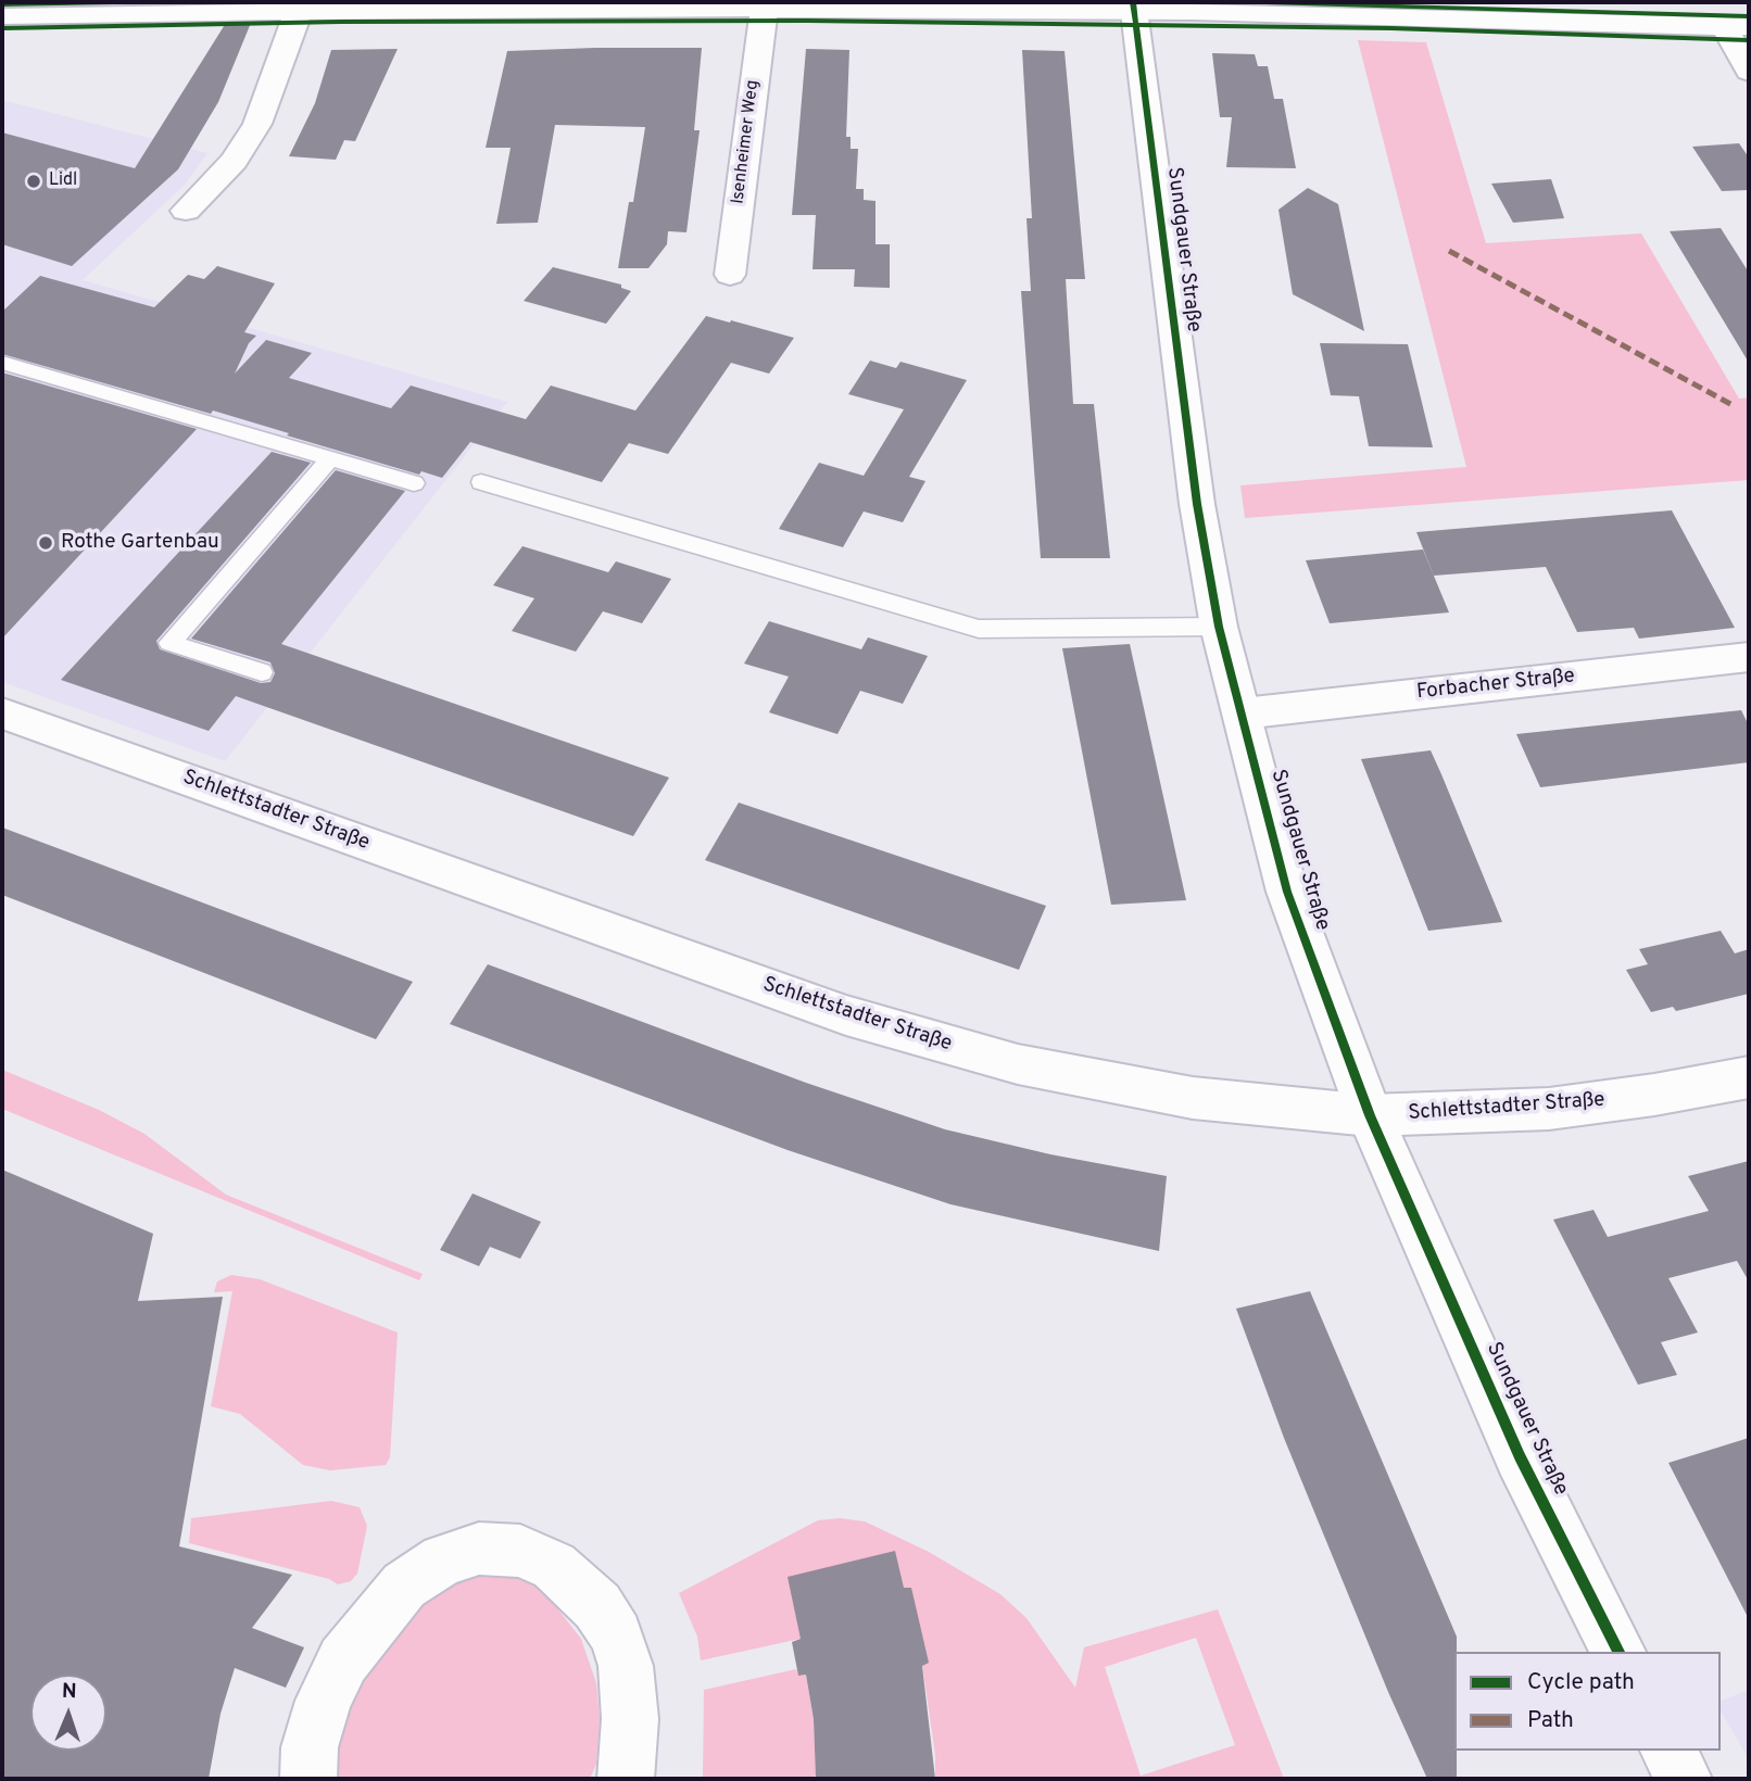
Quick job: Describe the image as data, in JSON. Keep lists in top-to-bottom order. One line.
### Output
{"streets":{"street":["Isenheimer Weg","Sundgauer Straße","Forbacher Straße","Schlettstadter Straße"]},"crossings":[["Sundgauer Straße","Forbacher Straße"],["Sundgauer Straße","Schlettstadter Straße"]],"places":["Lidl","Rothe Gartenbau"],"legend":["Cycle path","Path"],"north":"top"}
